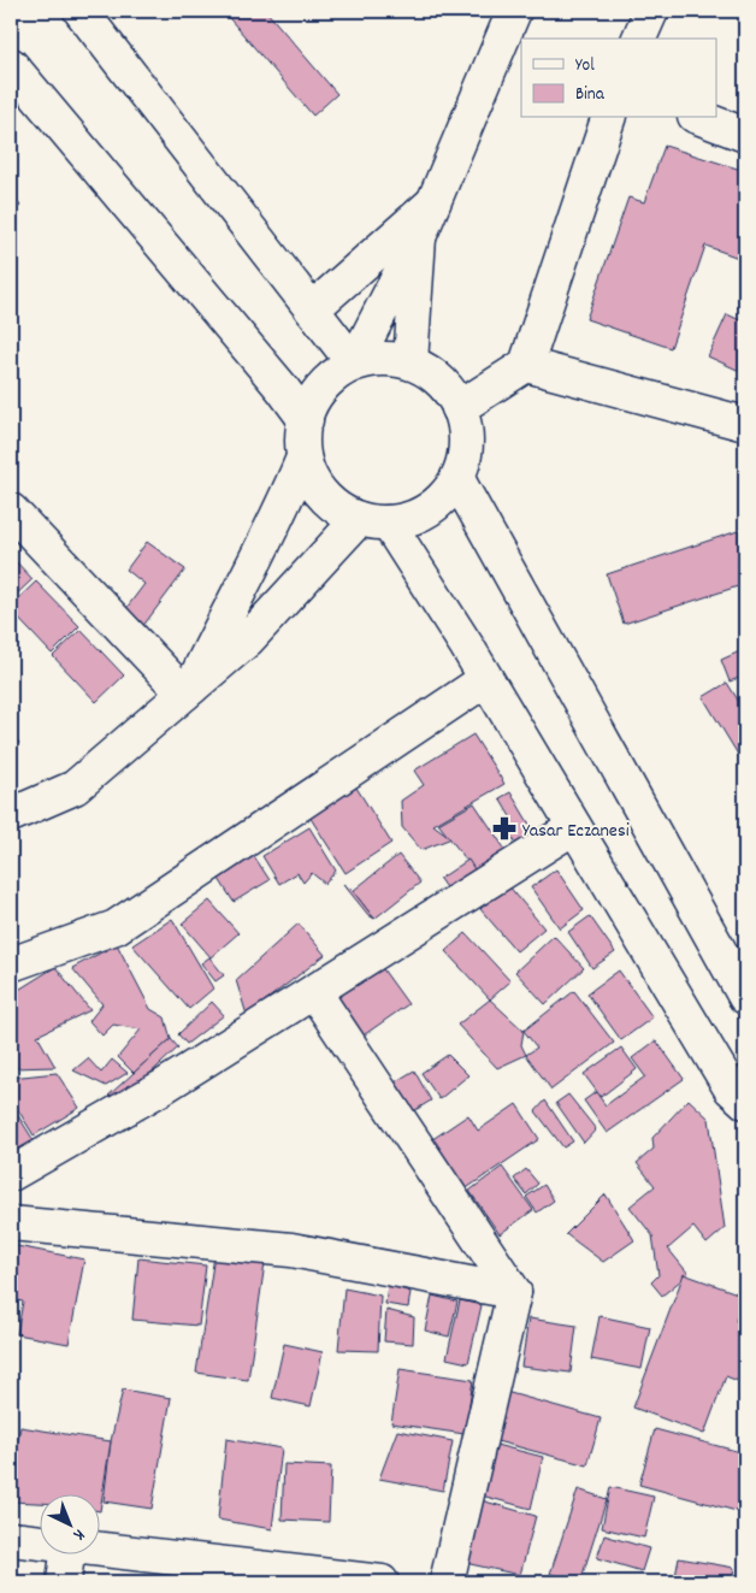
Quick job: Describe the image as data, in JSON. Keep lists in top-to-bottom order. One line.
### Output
{"places":{"pharmacy":["Yasar Eczanesi"]},"legend":["Yol","Bina"],"north":"bottom right"}
